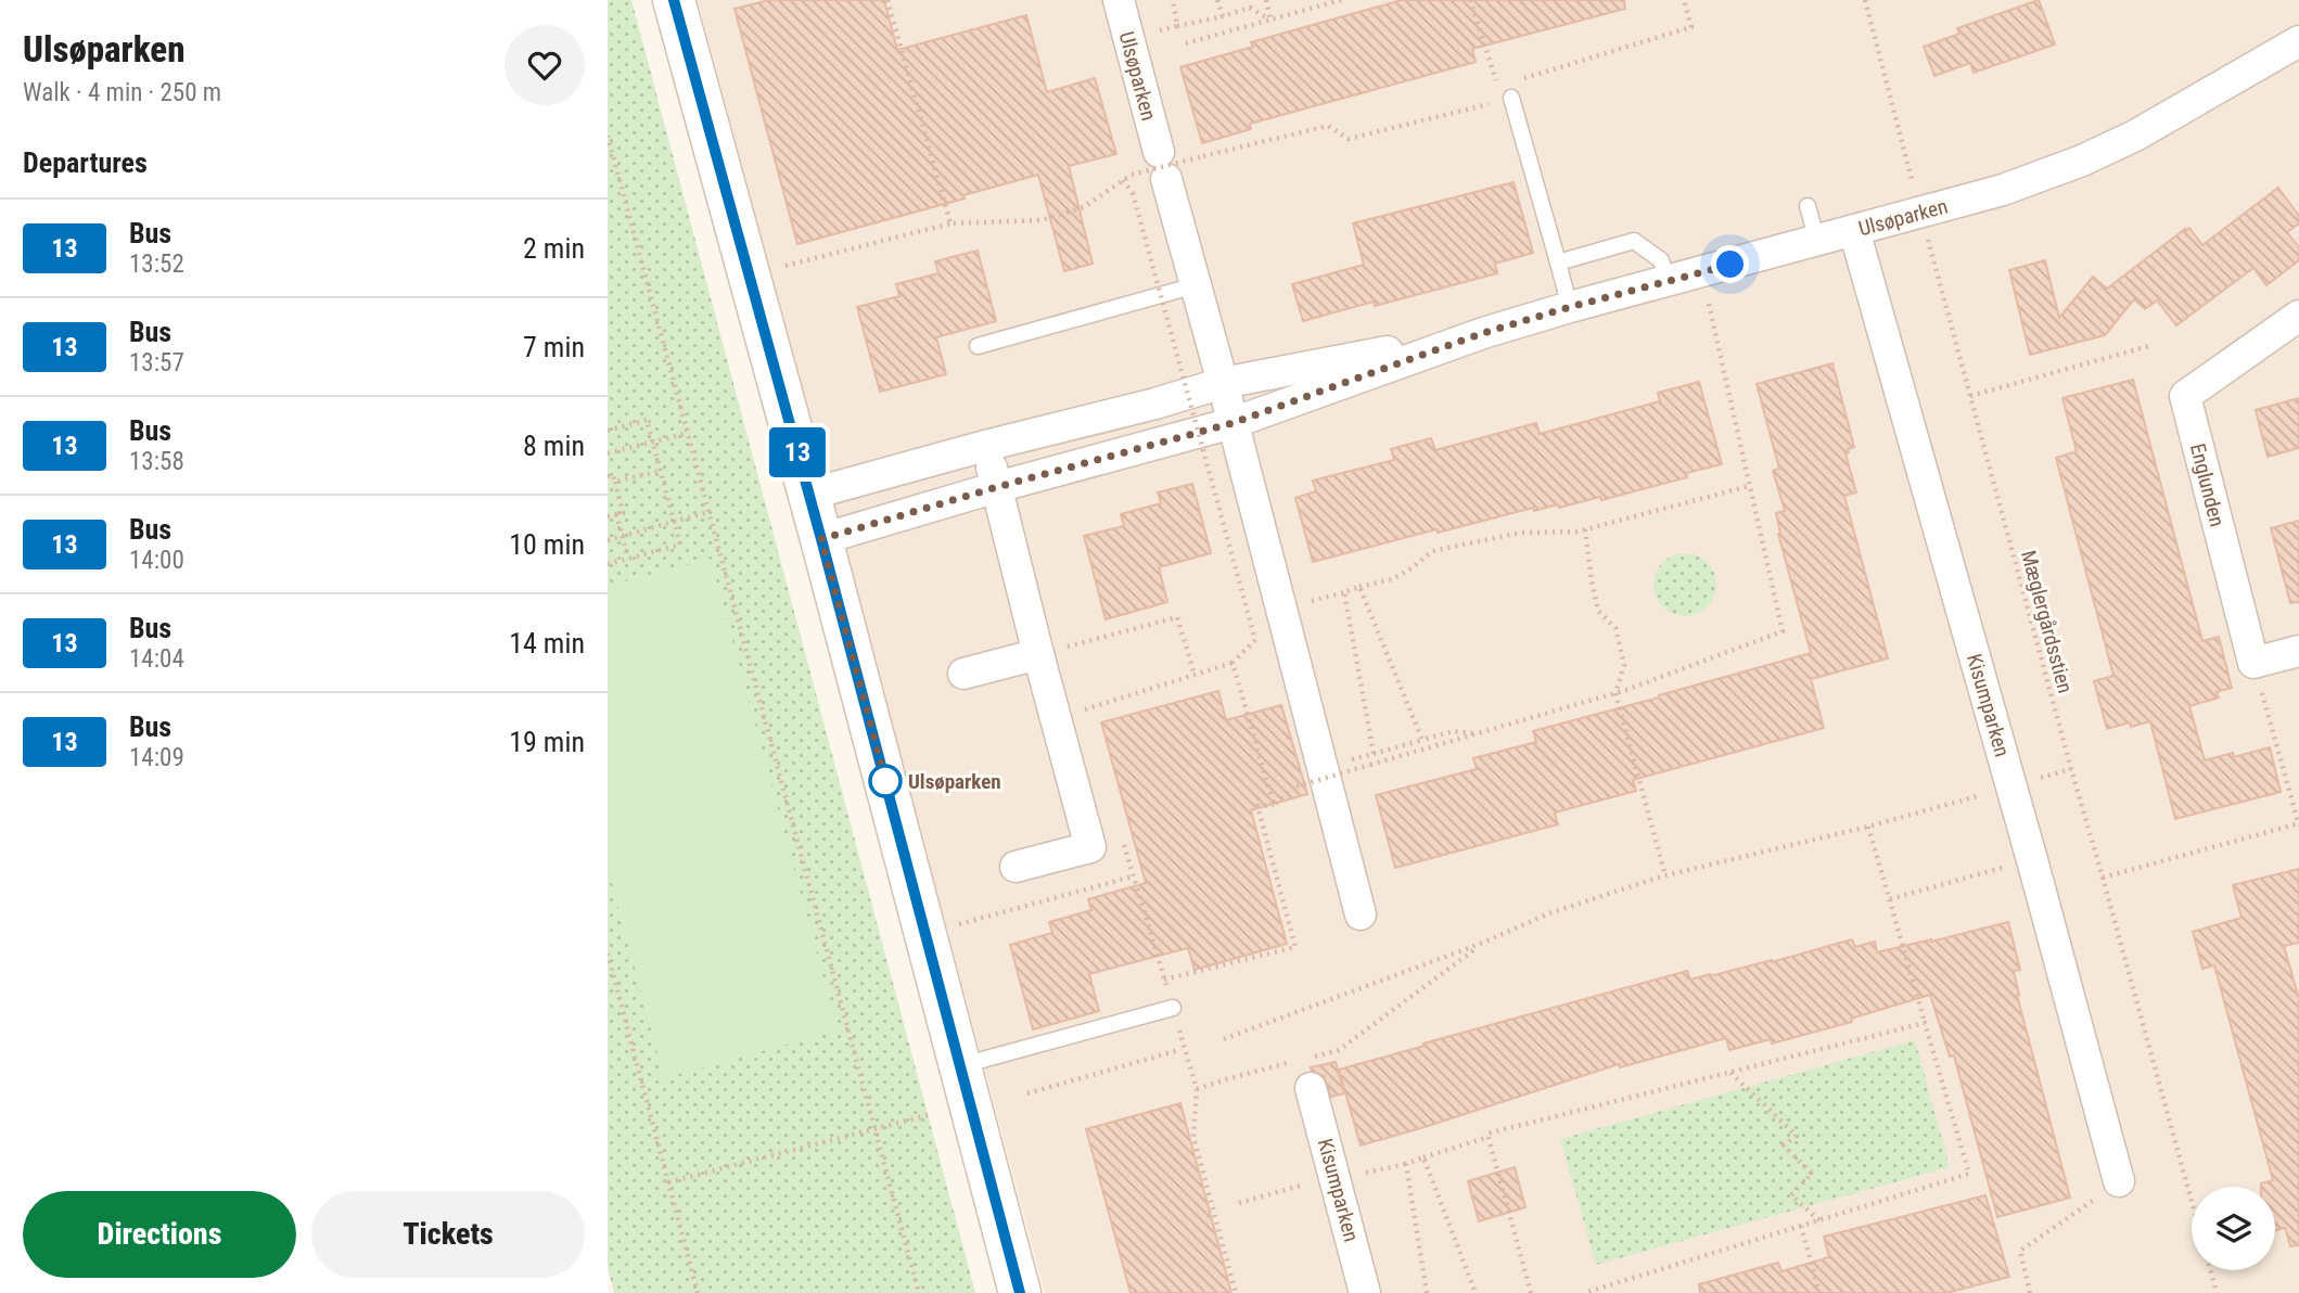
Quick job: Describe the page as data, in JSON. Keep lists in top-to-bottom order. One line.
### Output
{"streets":{"street":["Ulsøparken","Englunden","Kisumparken"],"path":["Mæglergårdsstien"]},"crossings":[["Ulsøparken","Mæglergårdsstien"],["Ulsøparken","Kisumparken"]],"places":["Ulsøparken"],"lines":["bus line 13"],"page":{"heading":[["Ulsøparken","Walk · 4 min · 250 m"],"Departures"],"on_map":"13","list":[{"mark":"13","name":"Bus","note":"13:52","value":"2 min"},{"mark":"13","name":"Bus","note":"13:57","value":"7 min"},{"mark":"13","name":"Bus","note":"13:58","value":"8 min"},{"mark":"13","name":"Bus","note":"14:00","value":"10 min"},{"mark":"13","name":"Bus","note":"14:04","value":"14 min"},{"mark":"13","name":"Bus","note":"14:09","value":"19 min"}],"buttons":["Directions","Tickets"]}}
